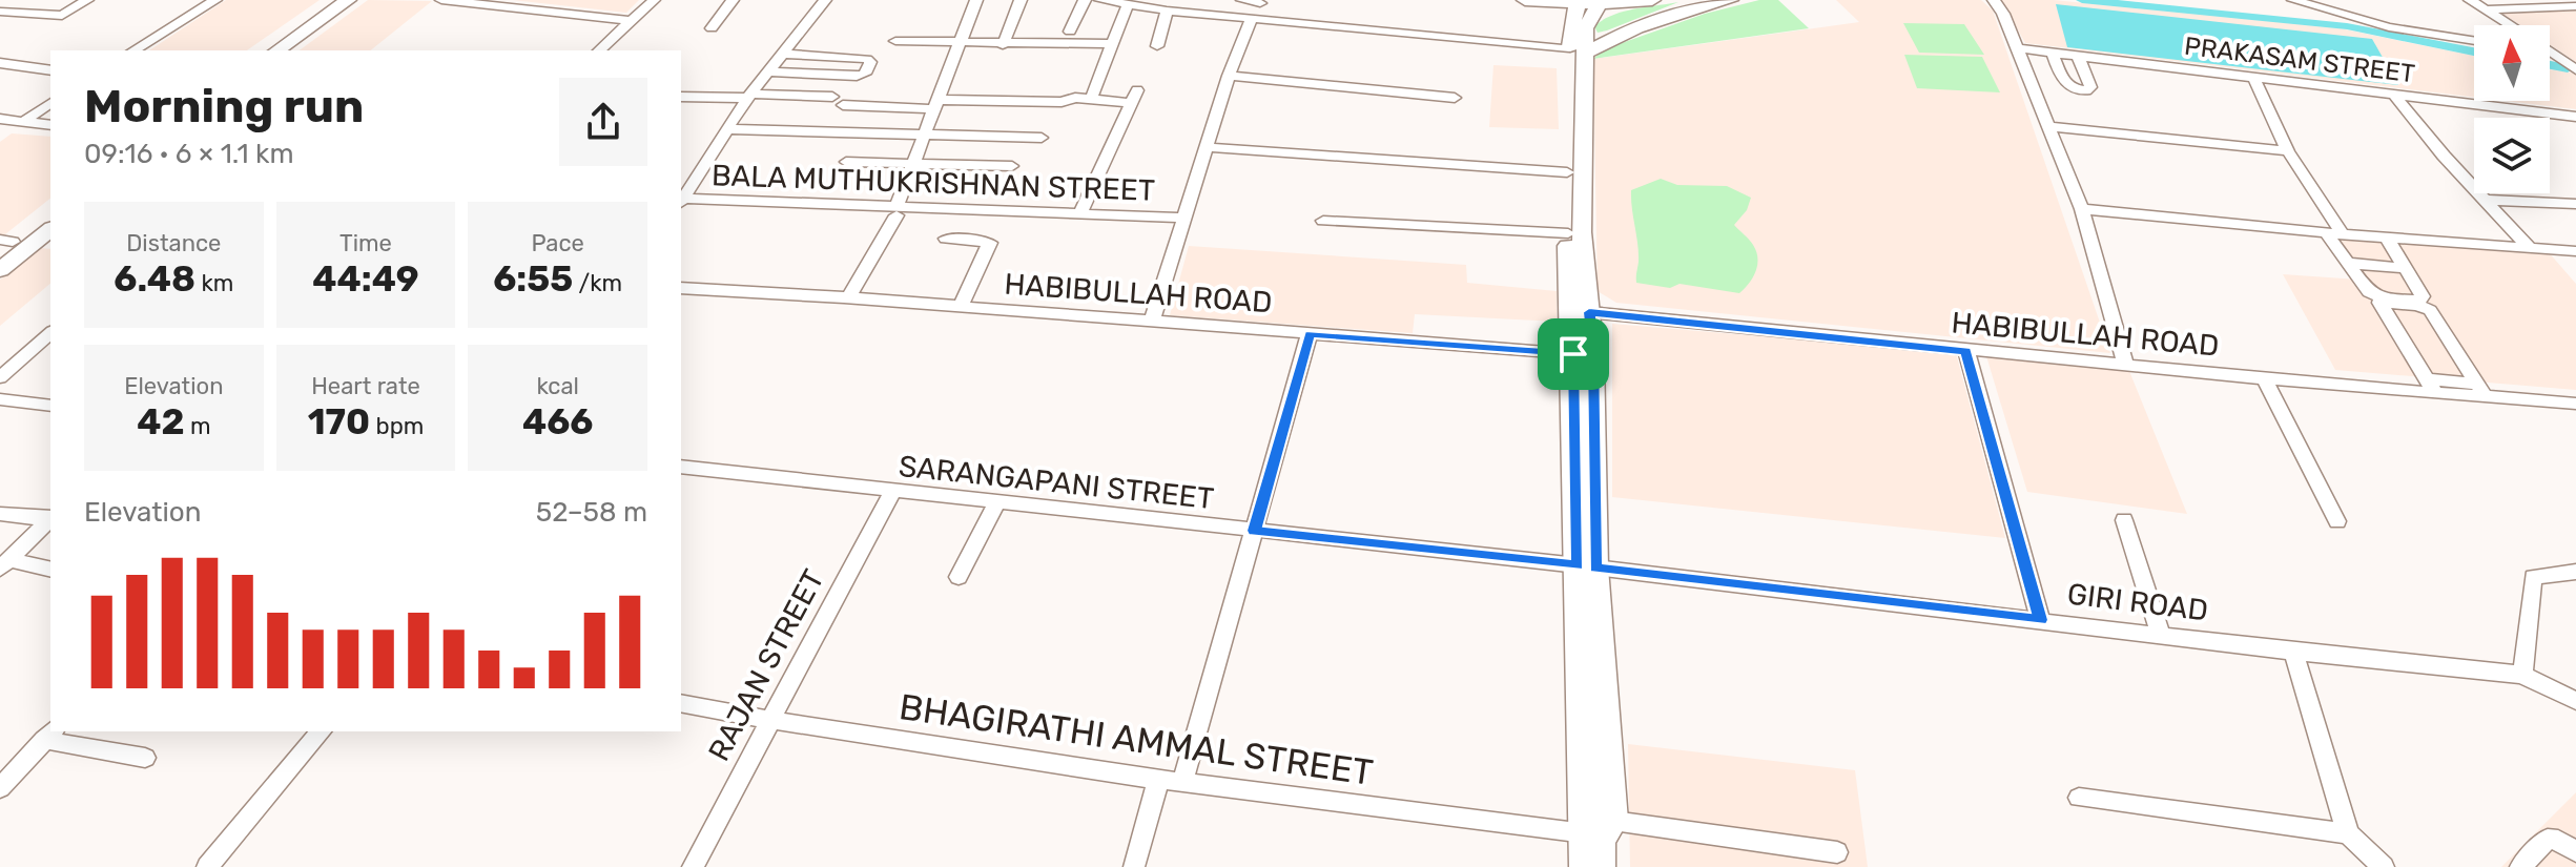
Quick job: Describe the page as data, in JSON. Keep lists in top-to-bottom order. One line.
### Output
{"streets":{"street":["PRAKASAM STREET","BALA MUTHUKRISHNAN STREET","HABIBULLAH ROAD","SARANGAPANI STREET","GIRI ROAD","RAJAN STREET","BHAGIRATHI AMMAL STREET"]},"crossings":[["SARANGAPANI STREET","GIRI ROAD"],["SARANGAPANI STREET","RAJAN STREET"],["RAJAN STREET","BHAGIRATHI AMMAL STREET"]],"north":"top","page":{"heading":["Morning run","09:16 · 6 × 1.1 km"],"stats":[["Distance","6.48 km"],["Time","44:49"],["Pace","6:55 /km"],["Elevation","42 m"],["Heart rate","170 bpm"],["kcal","466"]],"chart":["Elevation","52–58 m"]}}
